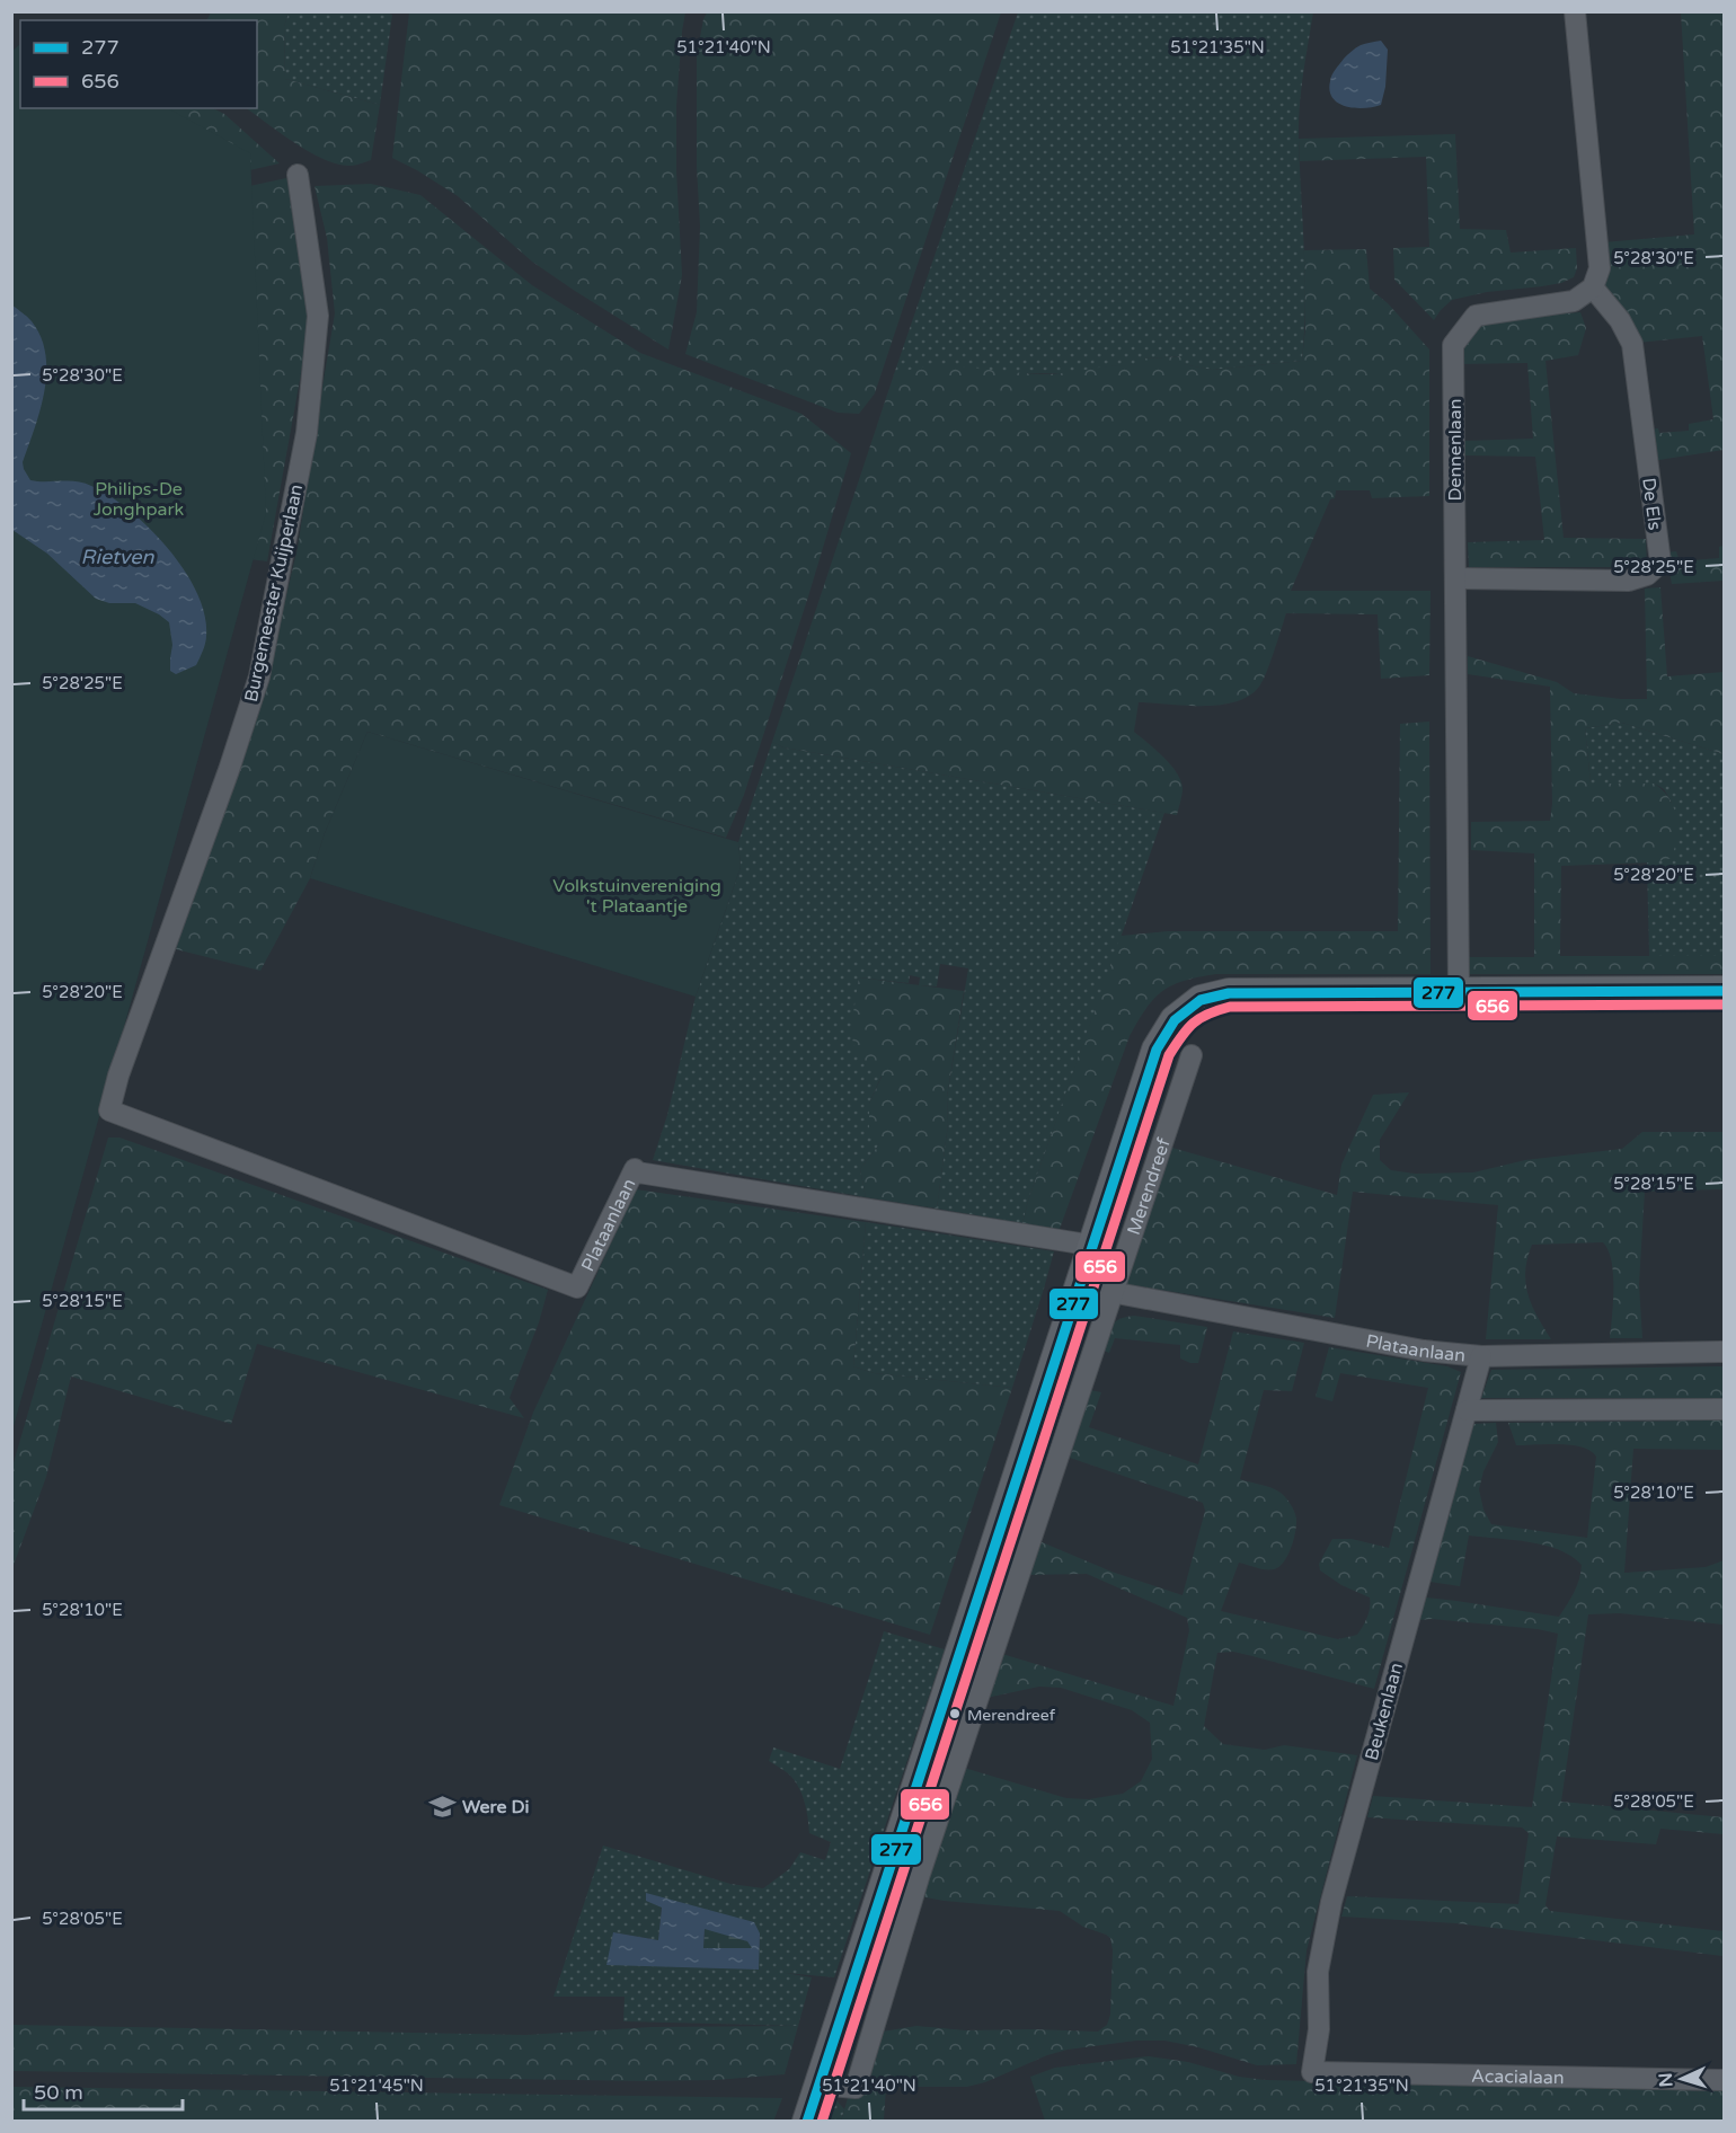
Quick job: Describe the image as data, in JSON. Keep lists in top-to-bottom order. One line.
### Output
{"streets":{"street":["Dennenlaan","De Els","Burgemeester Kuijperlaan","Merendreef","Plataanlaan","Beukenlaan","Acacialaan"]},"crossings":[["Dennenlaan","De Els"],["Dennenlaan","Merendreef"],["Burgemeester Kuijperlaan","Plataanlaan"],["Merendreef","Plataanlaan"],["Plataanlaan","Beukenlaan"],["Beukenlaan","Acacialaan"]],"water":["Rietven"],"parks":["Philips-De Jonghpark","Volkstuinvereniging 't Plataantje"],"places":{"other":["Merendreef"],"school or university":["Were Di"]},"lines":["transit line 277","transit line 656"],"legend":["277","656"],"scale_bar":"50 m","north":"left","coordinates":["51°21'40\"N","51°21'35\"N","5°28'30\"E","5°28'25\"E","5°28'20\"E","5°28'15\"E","5°28'10\"E","5°28'05\"E","51°21'45\"N"]}
